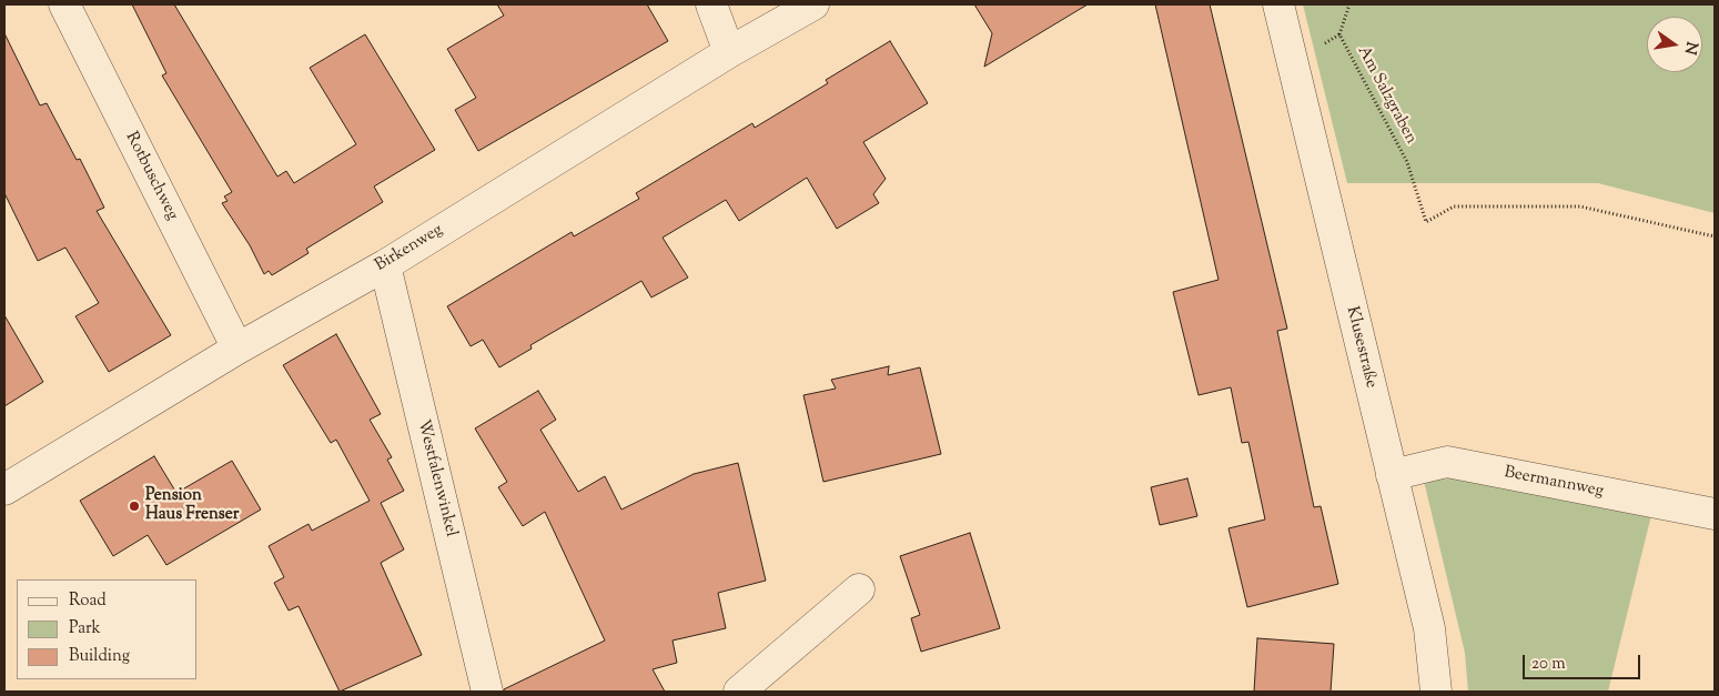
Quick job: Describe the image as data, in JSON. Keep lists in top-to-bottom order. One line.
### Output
{"streets":{"street":["Rotbuschweg","Birkenweg","Klusestraße","Westfalenwinkel","Beermannweg"],"path":["Am Salzgraben"]},"crossings":[["Am Salzgraben","Klusestraße"],["Rotbuschweg","Birkenweg"],["Birkenweg","Westfalenwinkel"],["Klusestraße","Beermannweg"]],"places":["Pension Haus Frenser"],"legend":["Road","Park","Building"],"scale_bar":"20 m","north":"right"}
